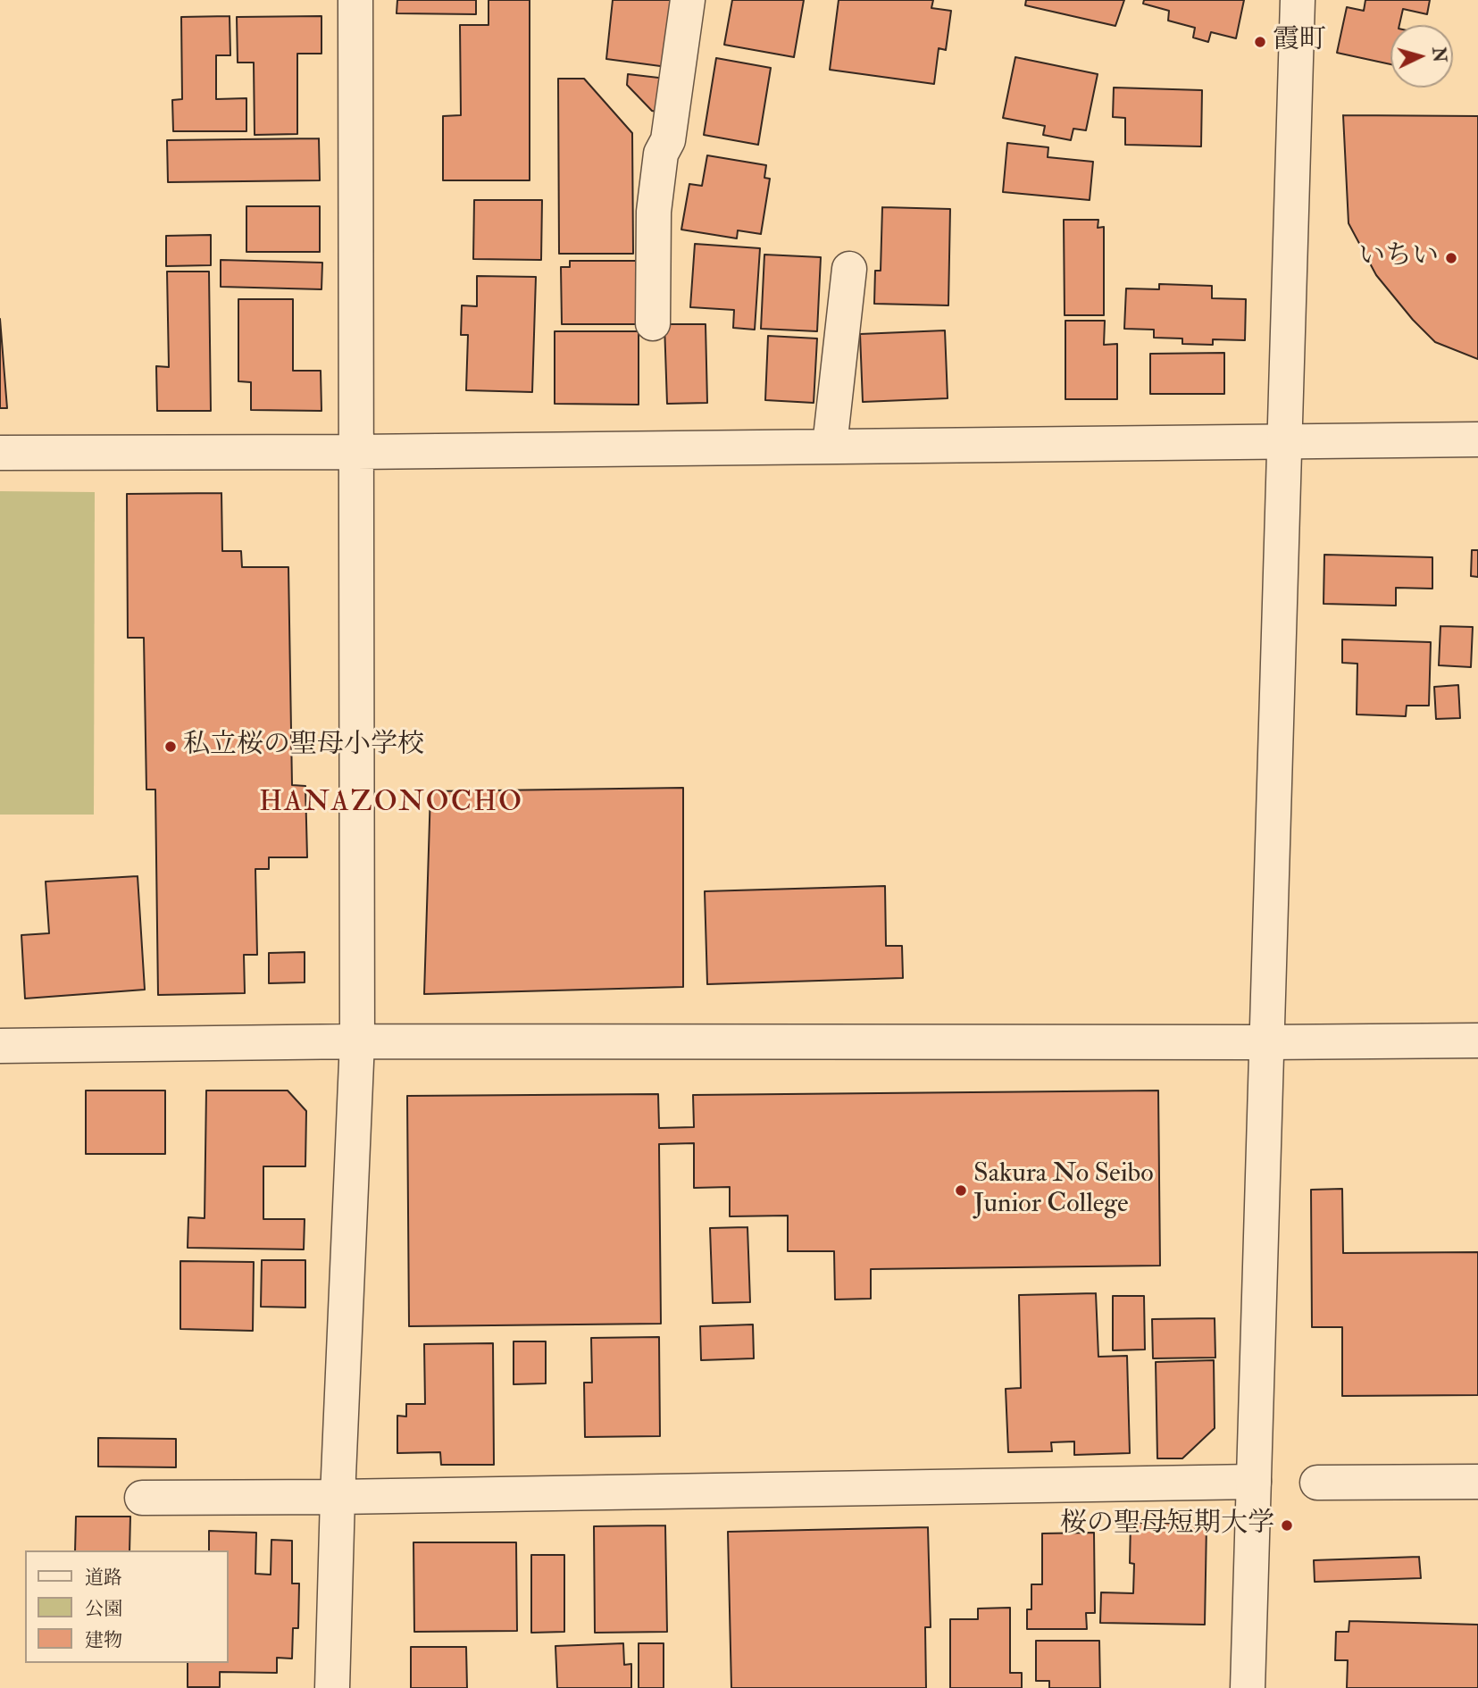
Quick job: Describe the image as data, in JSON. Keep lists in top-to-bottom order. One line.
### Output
{"districts":["HANAZONOCHO"],"places":["霞町","いちい","私立桜の聖母小学校","Sakura No Seibo Junior College","桜の聖母短期大学"],"legend":["道路","公園","建物"],"north":"right"}
